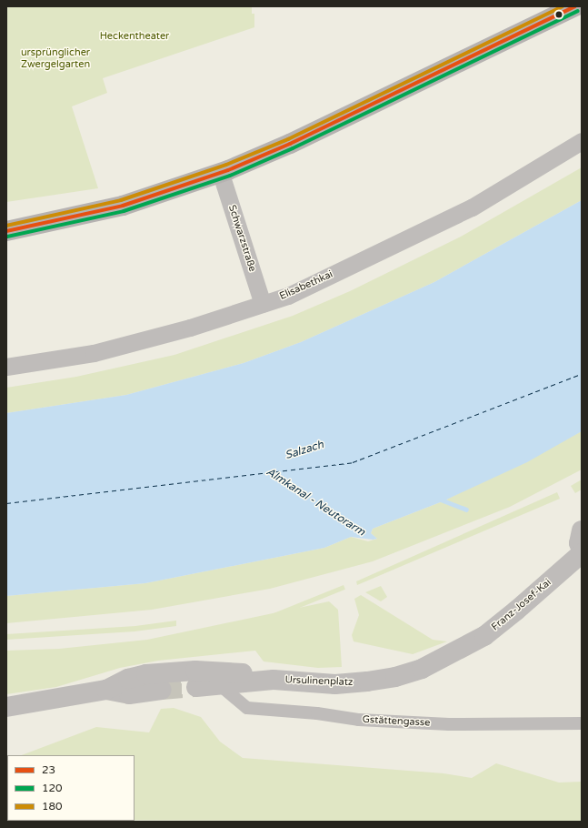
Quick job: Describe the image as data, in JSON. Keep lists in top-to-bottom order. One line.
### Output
{"streets":{"street":["Schwarzstraße","Elisabethkai","Franz-Josef-Kai","Ursulinenplatz","Gstättengasse"]},"crossings":[["Schwarzstraße","Elisabethkai"],["Franz-Josef-Kai","Ursulinenplatz"],["Ursulinenplatz","Gstättengasse"]],"water":["Salzach","Almkanal - Neutorarm"],"parks":["Heckentheater","ursprünglicher Zwergelgarten"],"lines":["transit line 23","transit line 180","transit line 120"],"legend":["23","120","180"]}
